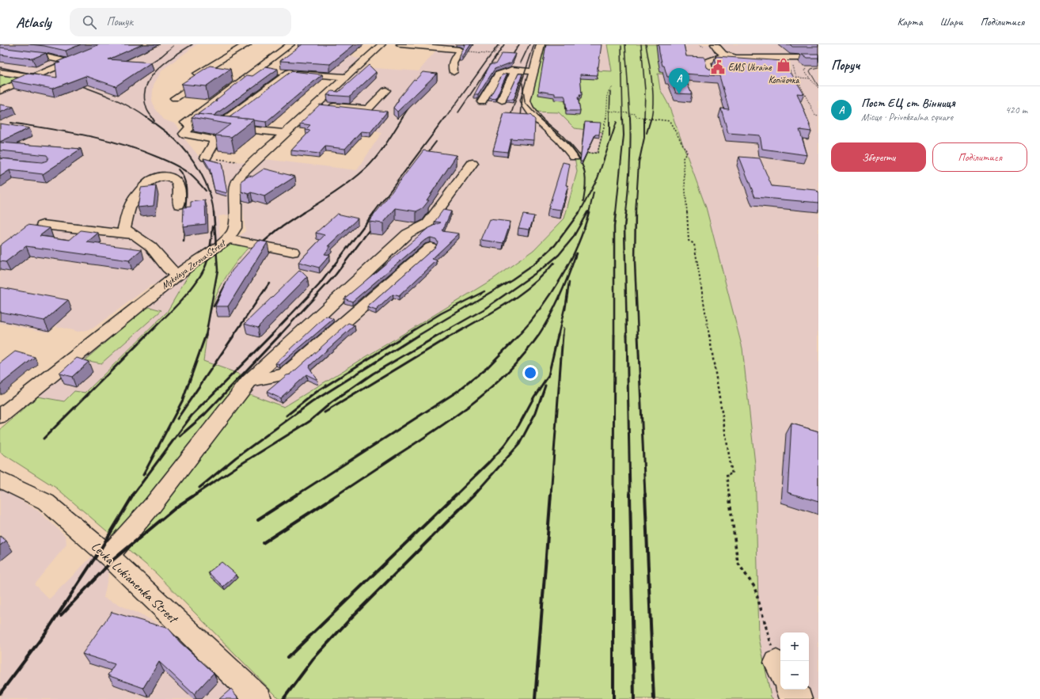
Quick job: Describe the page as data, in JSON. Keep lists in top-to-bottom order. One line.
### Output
{"streets":{"street":["Mykolaya Zerova Street","Levka Lukianenka Street"]},"places":{"shop":["Копійочка"],"public building":["EMS Ukraine"]},"page":{"header":"Atlasly","search":"Пошук","nav":["Карта","Шари","Поділитися"],"heading":"Поруч","pins":"A","list":[{"mark":"A","name":"Пост ЕЦ ст. Вінниця","note":"Місце · Privokzalna square","value":"420 m"}],"buttons":["Зберегти","Поділитися"],"map_buttons":["+","−"]}}
